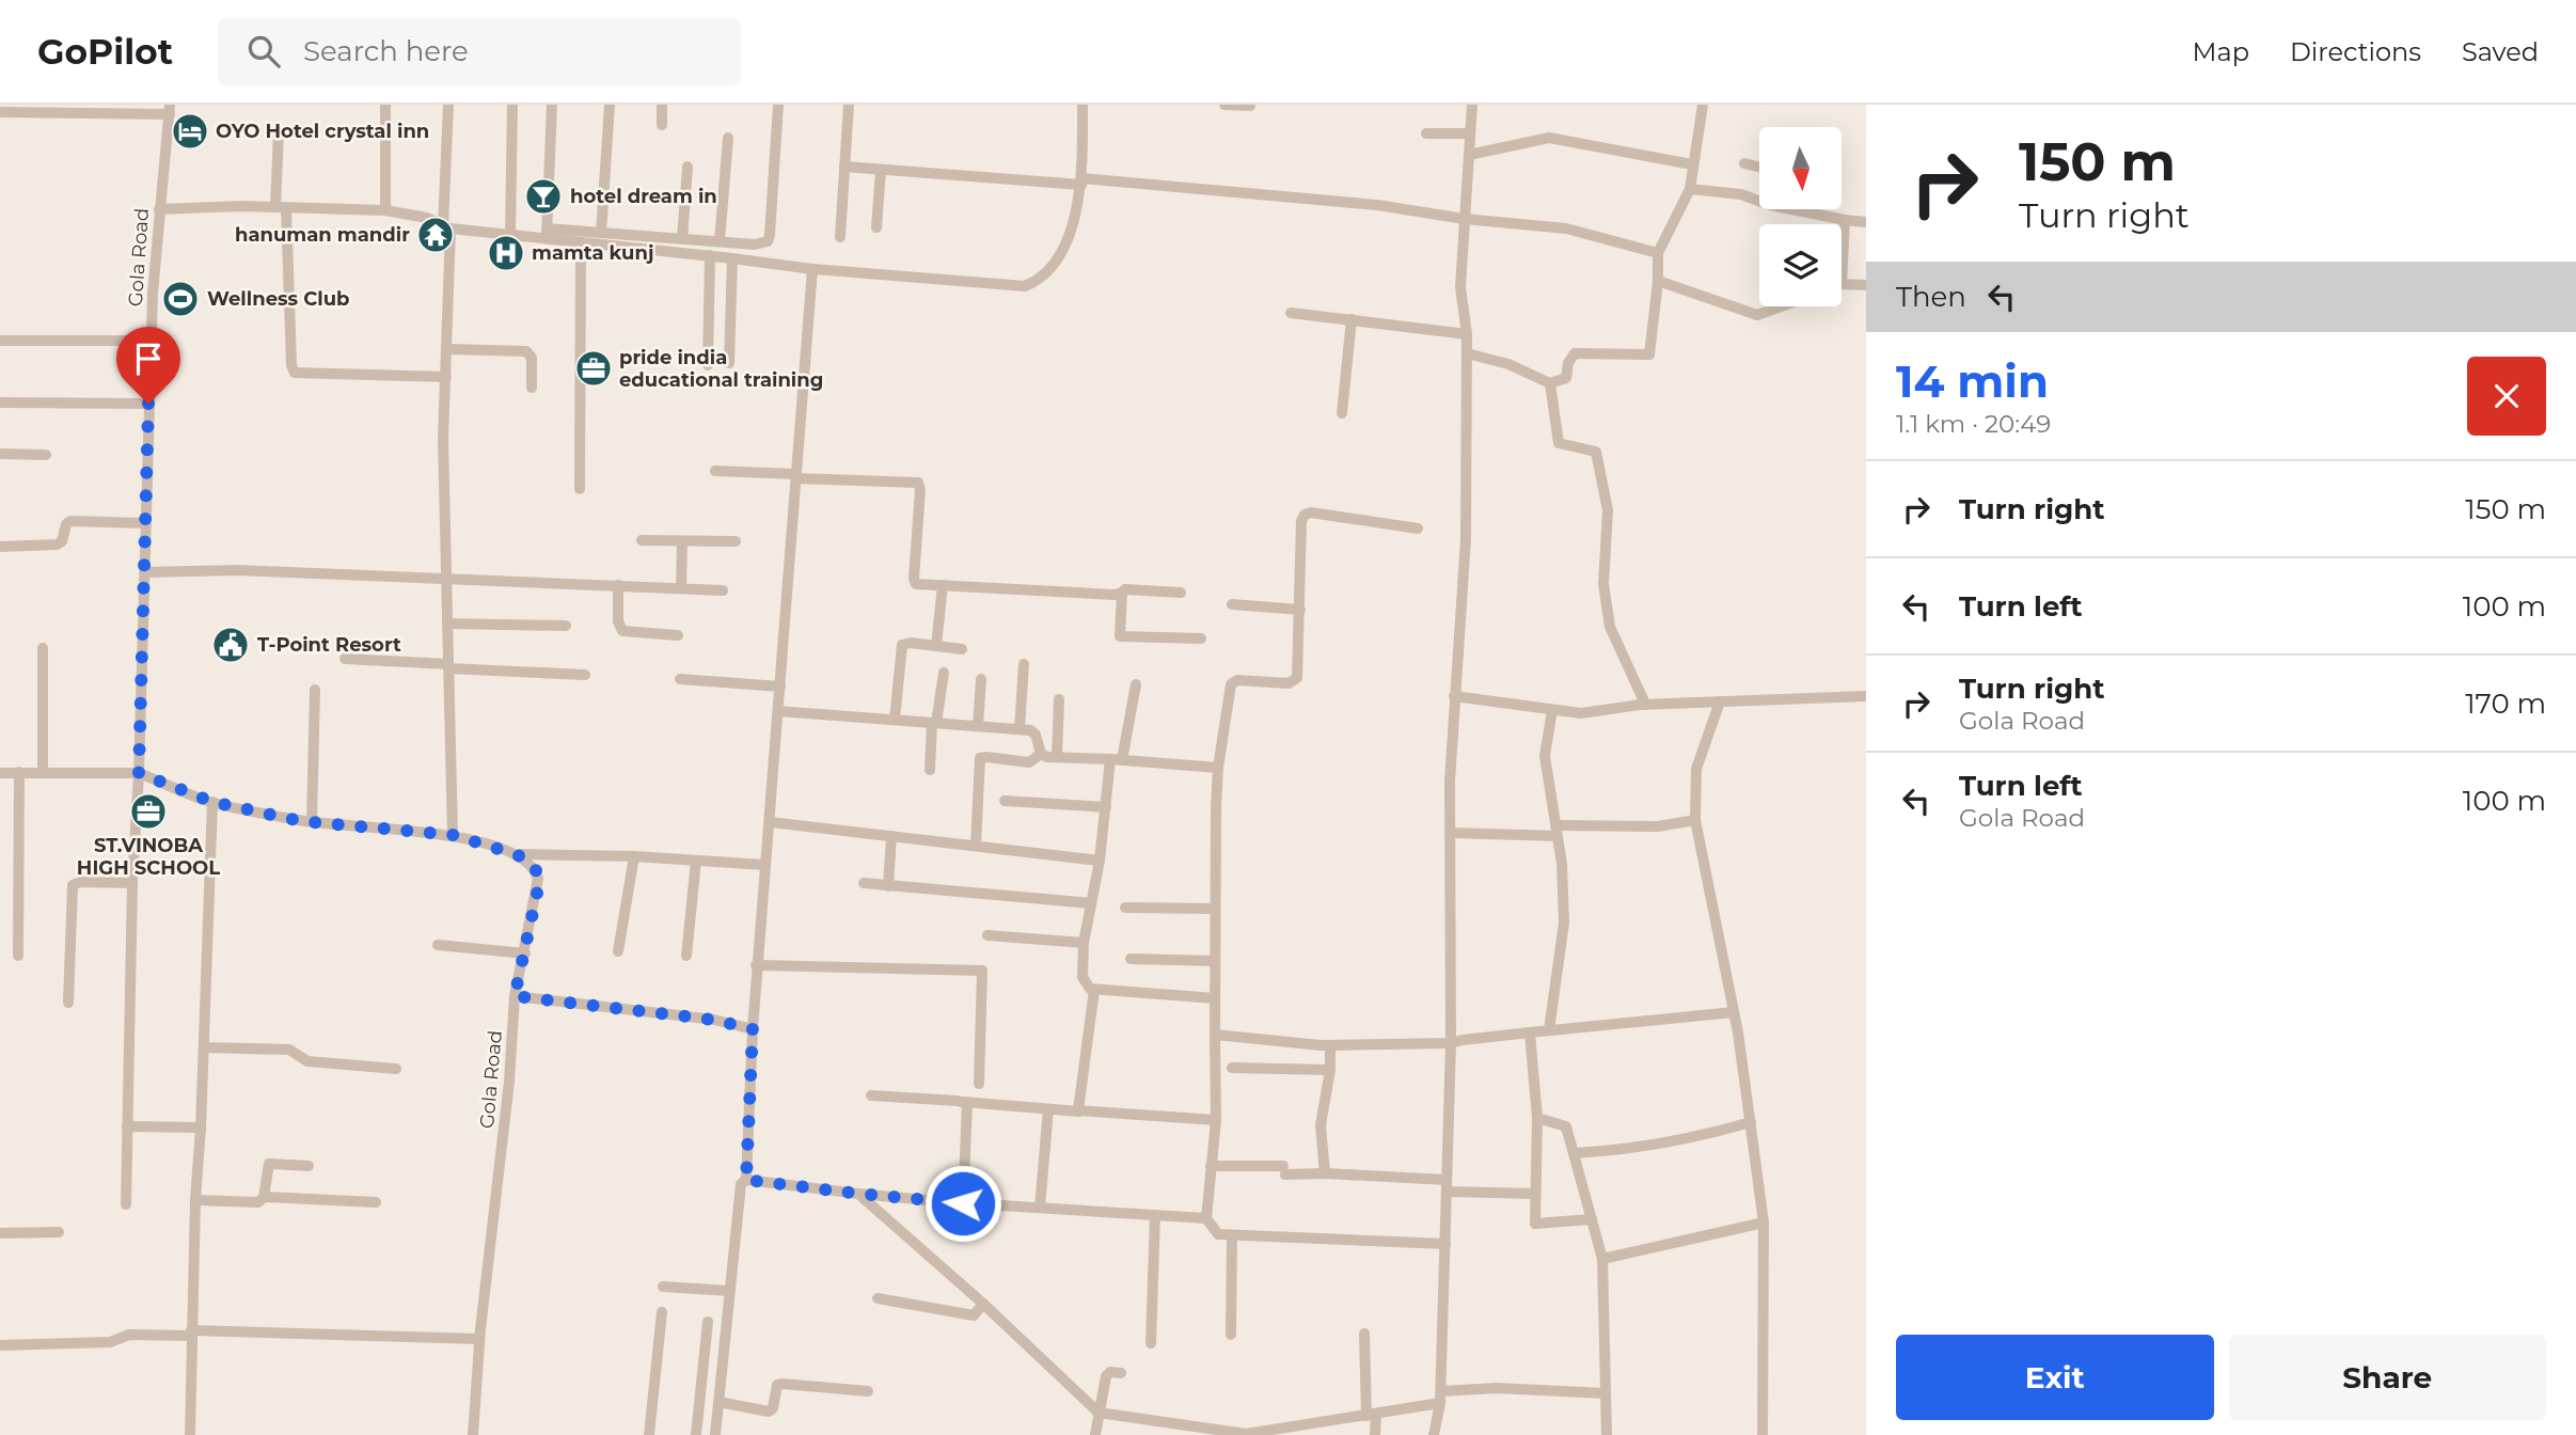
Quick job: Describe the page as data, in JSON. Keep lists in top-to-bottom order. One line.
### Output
{"streets":{"street":["Gola Road"]},"places":{"hotel":["OYO Hotel crystal inn"],"bar":["hotel dream in"],"temple":["hanuman mandir"],"hospital":["mamta kunj"],"sports":["Wellness Club"],"office":["pride india educational training","ST.VINOBA HIGH SCHOOL"],"public building":["T-Point Resort"]},"north":"bottom","page":{"header":"GoPilot","search":"Search here","nav":["Map","Directions","Saved"],"turn":["150 m","Turn right"],"then":"Then","heading":["14 min","1.1 km · 20:49"],"list":[{"name":"Turn right","value":"150 m"},{"name":"Turn left","value":"100 m"},{"name":"Turn right","note":"Gola Road","value":"170 m"},{"name":"Turn left","note":"Gola Road","value":"100 m"}],"buttons":["Exit","Share"]}}
